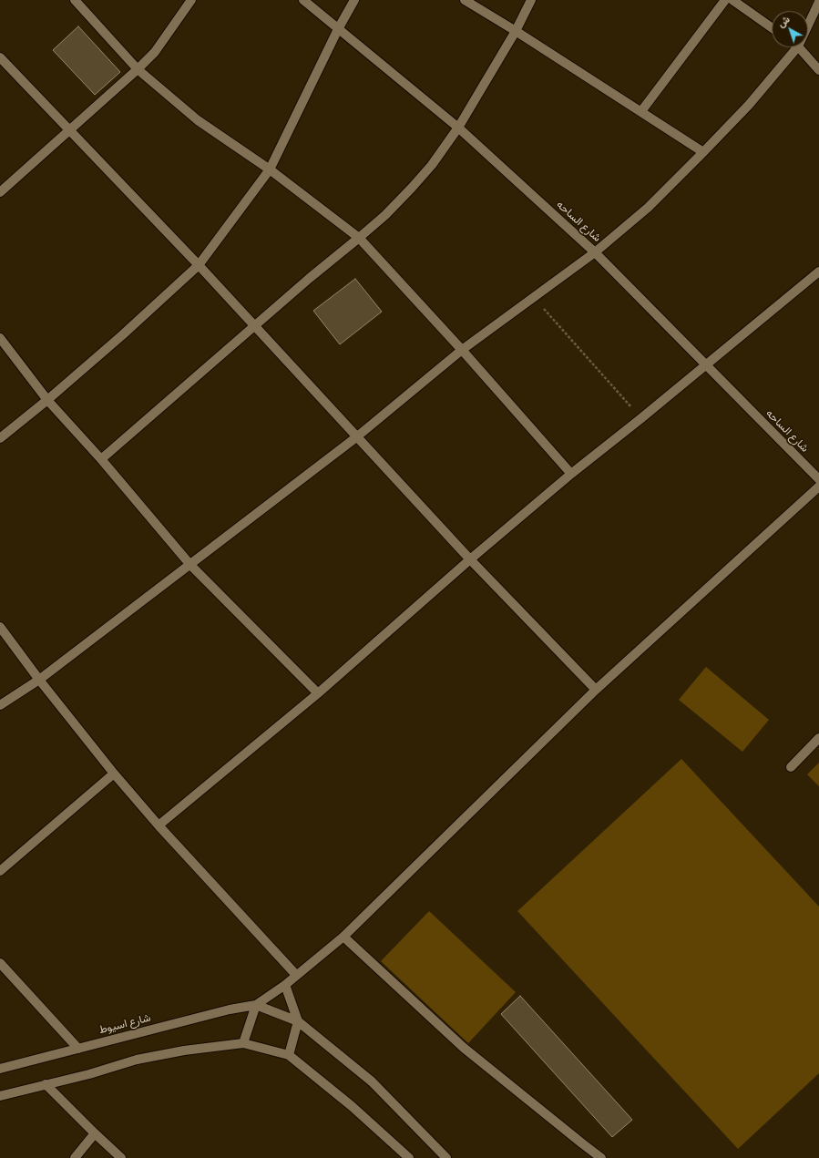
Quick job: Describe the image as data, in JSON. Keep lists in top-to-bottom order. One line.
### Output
{"streets":{"street":["شارع الساحه","شارع اسيوط"]},"north":"top left"}
